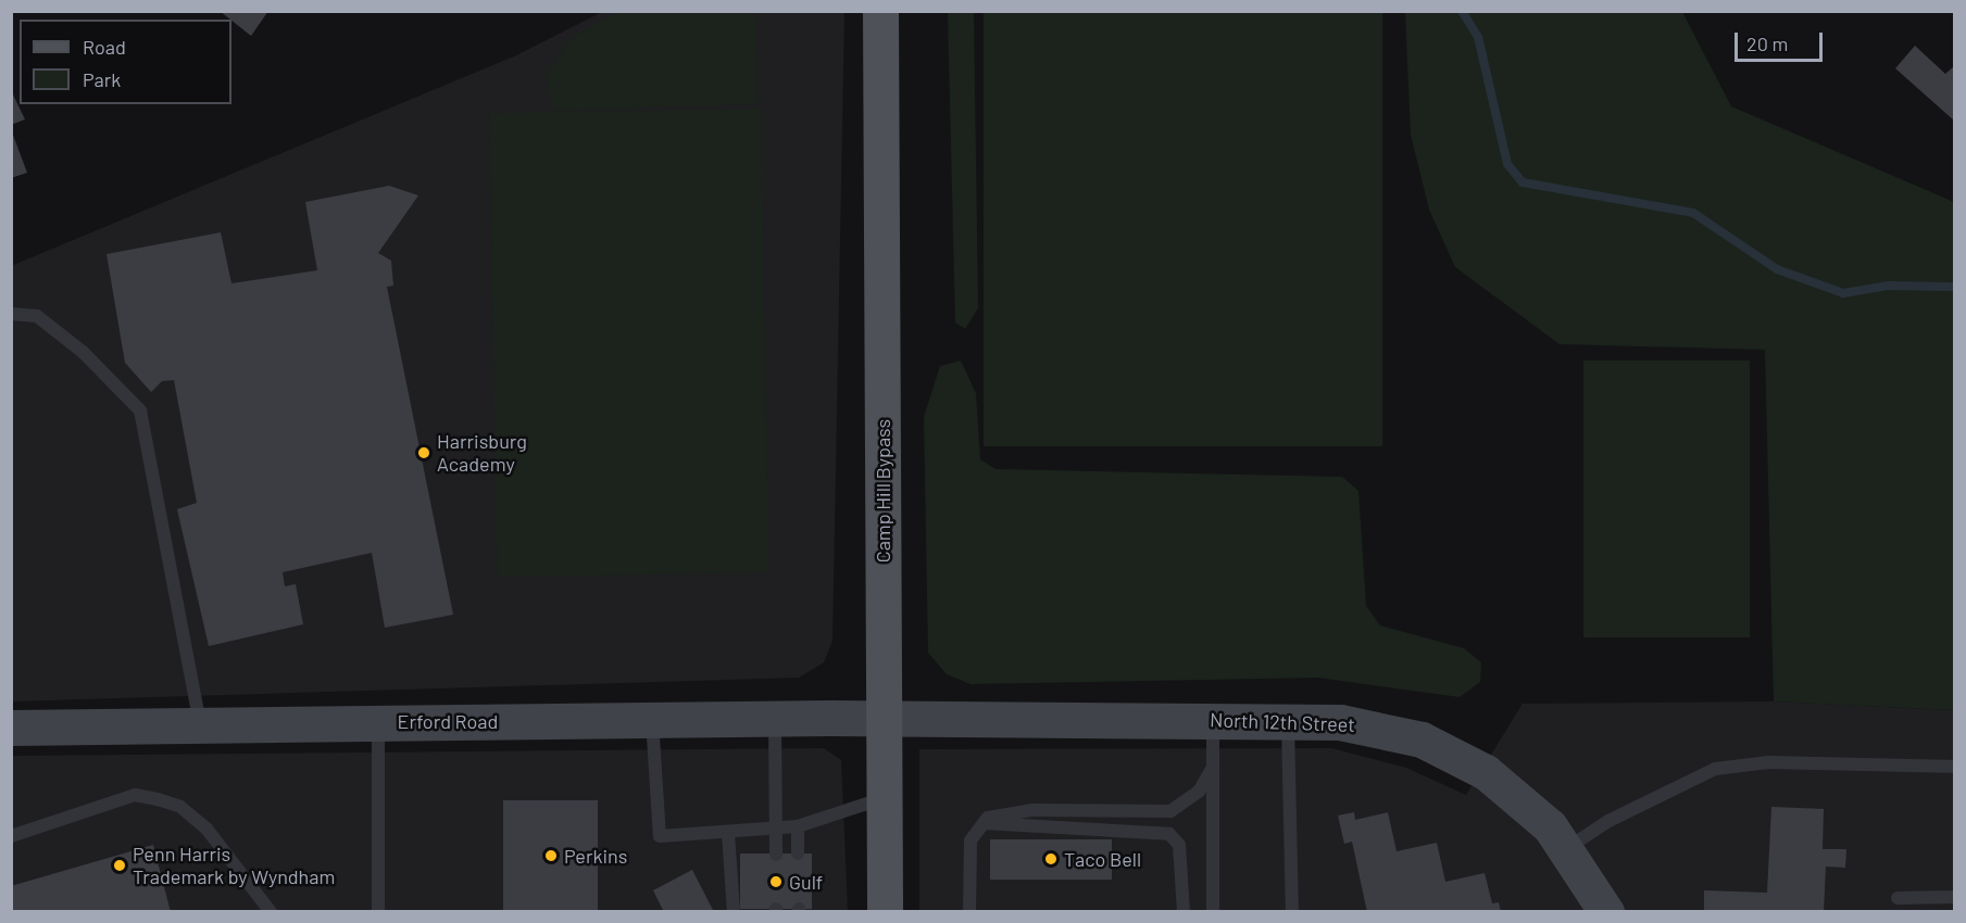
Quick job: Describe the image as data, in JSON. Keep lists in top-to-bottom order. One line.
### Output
{"streets":{"main road":["Camp Hill Bypass","Erford Road","North 12th Street"]},"crossings":[["Camp Hill Bypass","Erford Road"],["Camp Hill Bypass","North 12th Street"],["Erford Road","North 12th Street"]],"places":["Harrisburg Academy","Perkins","Taco Bell","Penn Harris Trademark by Wyndham","Gulf"],"legend":["Road","Park"],"scale_bar":"20 m"}
